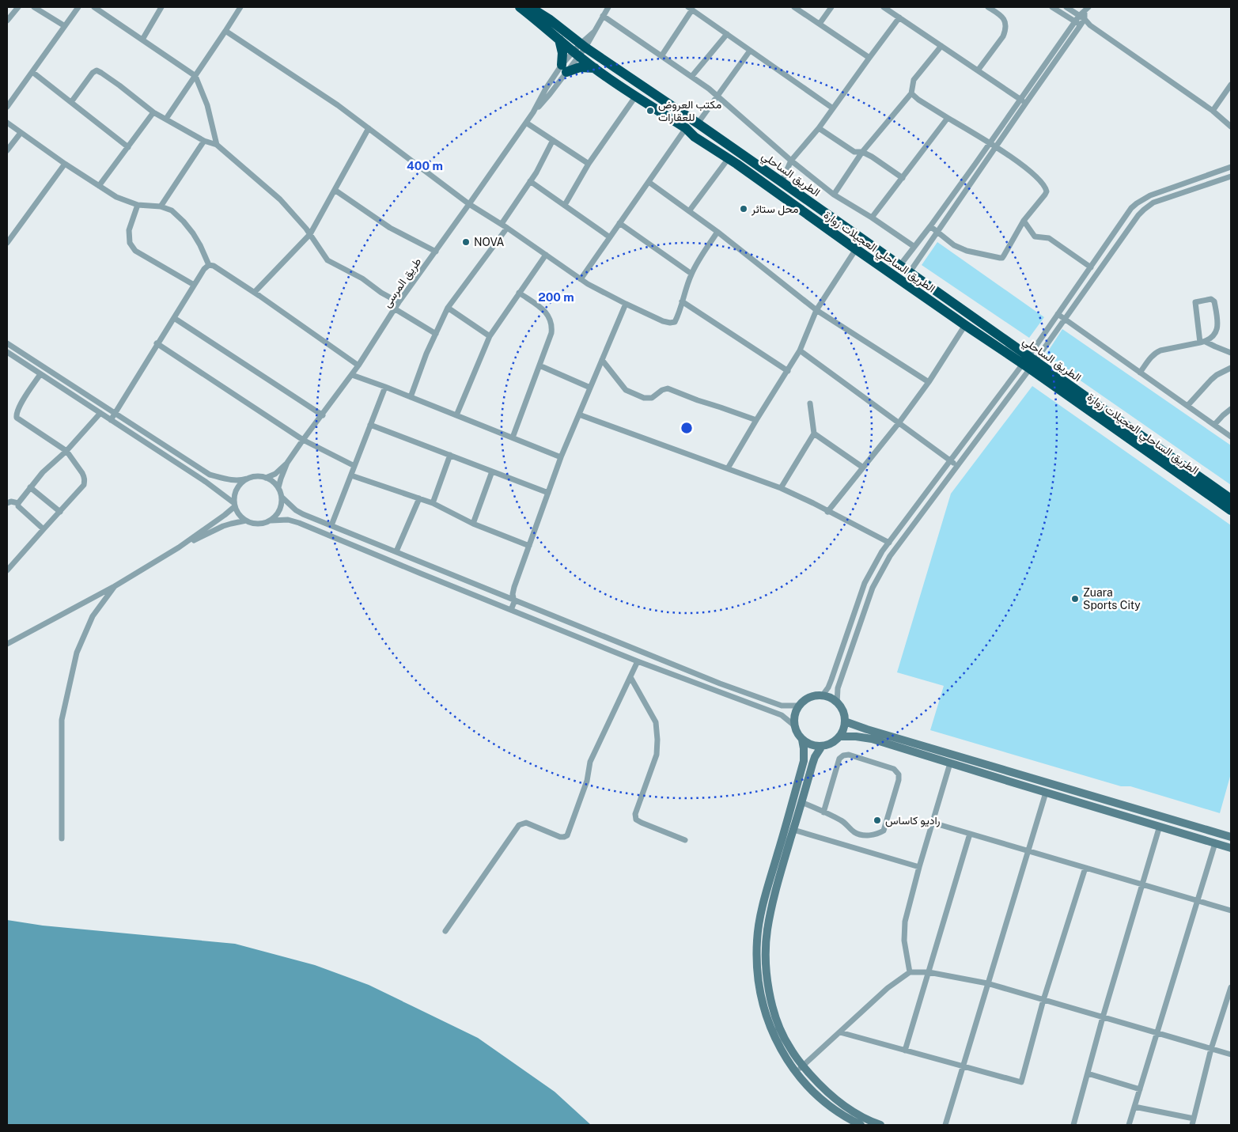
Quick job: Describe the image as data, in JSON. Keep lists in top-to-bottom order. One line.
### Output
{"streets":{"highway":["الطريق الساحلي","الطريق الساحلي العجيلات زوارة"],"street":["طريق المرسى"]},"crossings":[["الطريق الساحلي","الطريق الساحلي العجيلات زوارة"],["الطريق الساحلي","طريق المرسى"],["الطريق الساحلي العجيلات زوارة","طريق المرسى"]],"places":["مكتب العروض للعقارات","محل ستائر","NOVA","Zuara Sports City","راديو كاساس"],"rings":["400 m","200 m"]}
